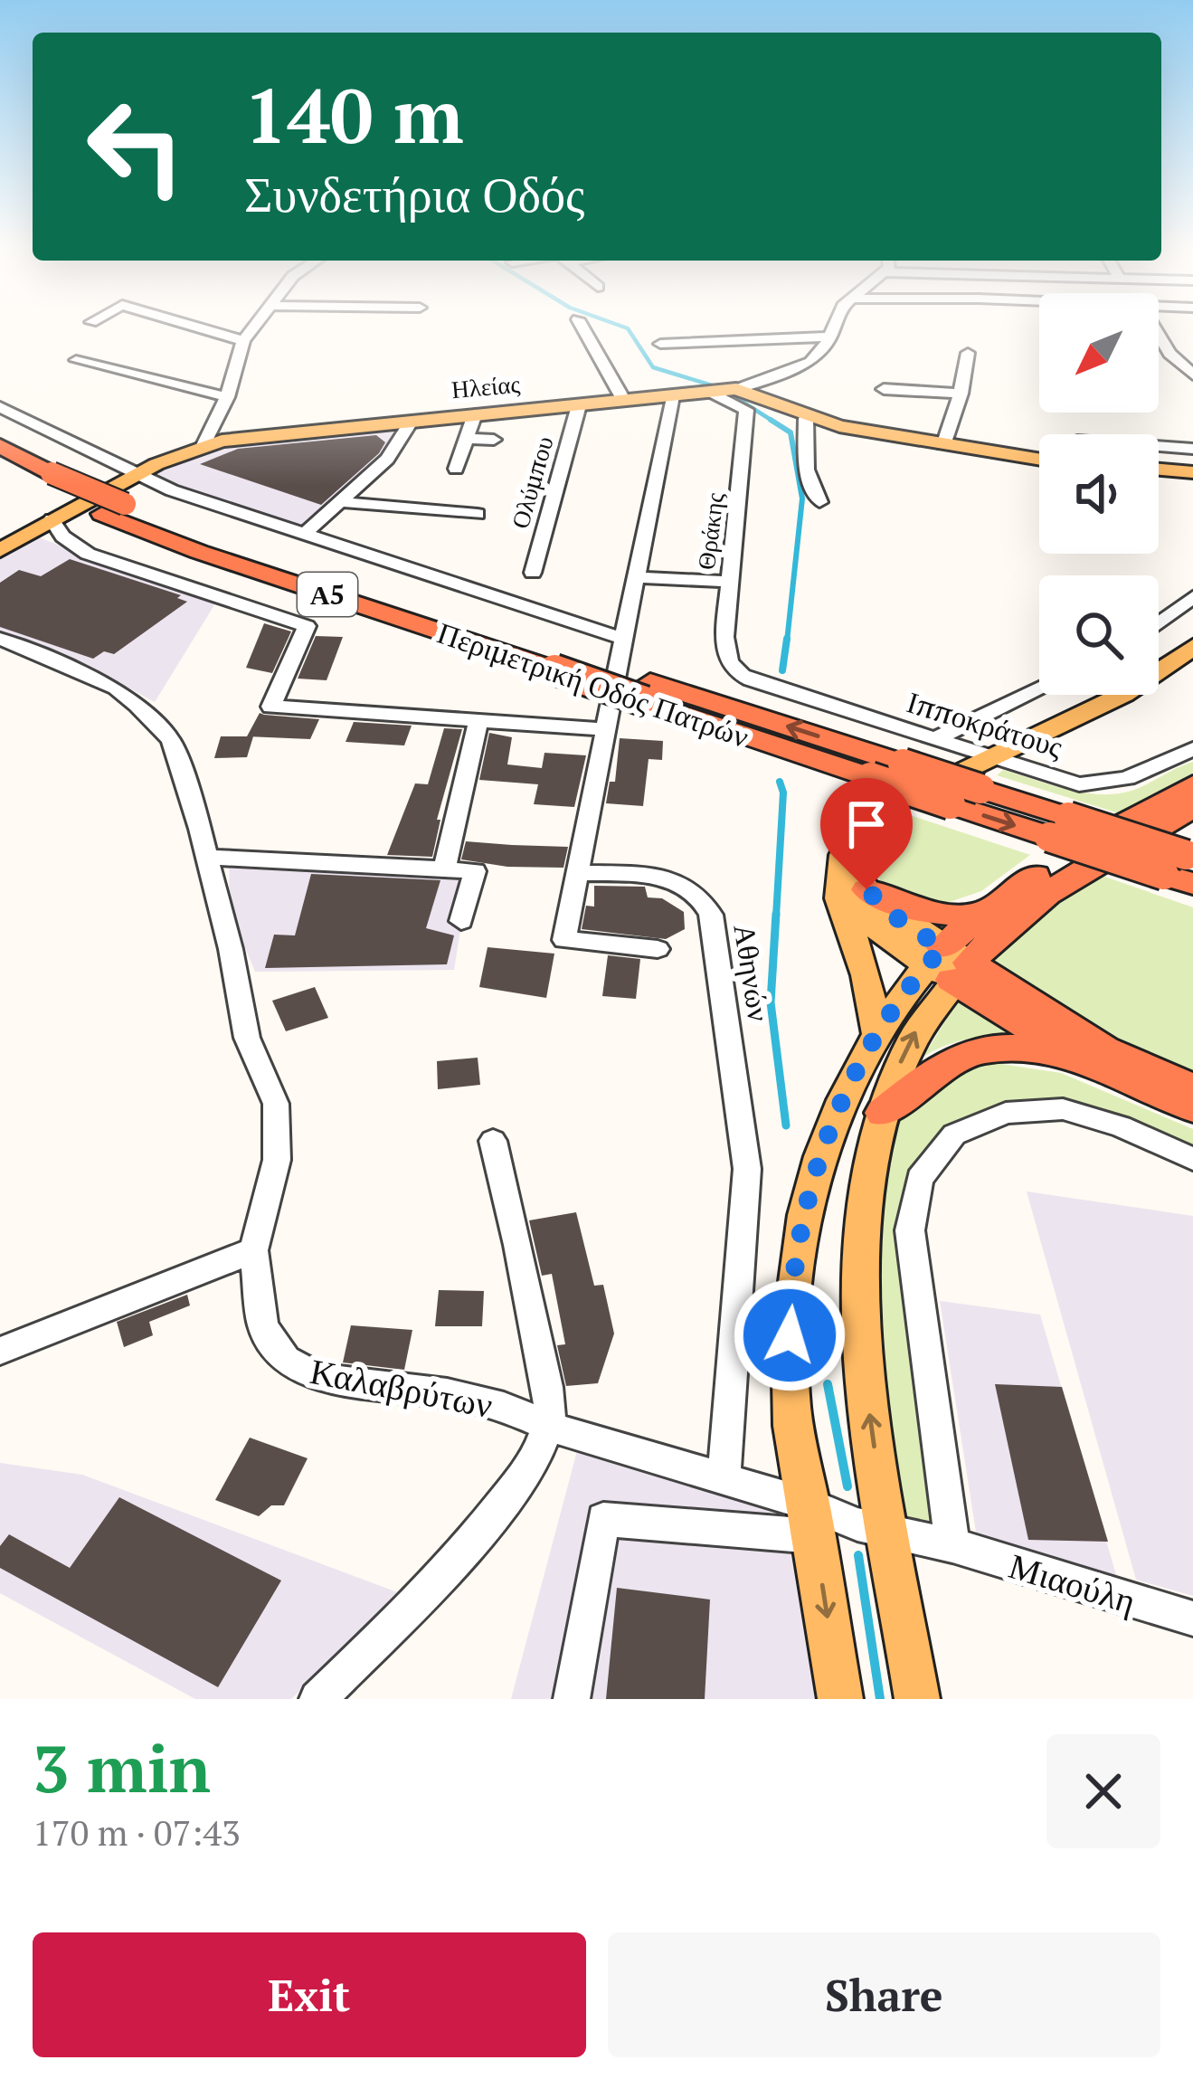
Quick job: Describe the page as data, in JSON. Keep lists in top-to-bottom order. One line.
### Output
{"streets":{"highway":["Α5","Περιμετρική Οδός Πατρών"],"main road":["Ηλείας"],"street":["Ολύμπου","Θράκης","Ιπποκράτους","Αθηνών","Καλαβρύτων","Μιαούλη"]},"crossings":[["Ηλείας","Ολύμπου"],["Ηλείας","Θράκης"],["Θράκης","Ιπποκράτους"],["Αθηνών","Καλαβρύτων"],["Καλαβρύτων","Μιαούλη"]],"north":"bottom left","page":{"turn":["140 m","Συνδετήρια Οδός"],"heading":["3 min","170 m · 07:43"],"buttons":["Exit","Share"]}}
